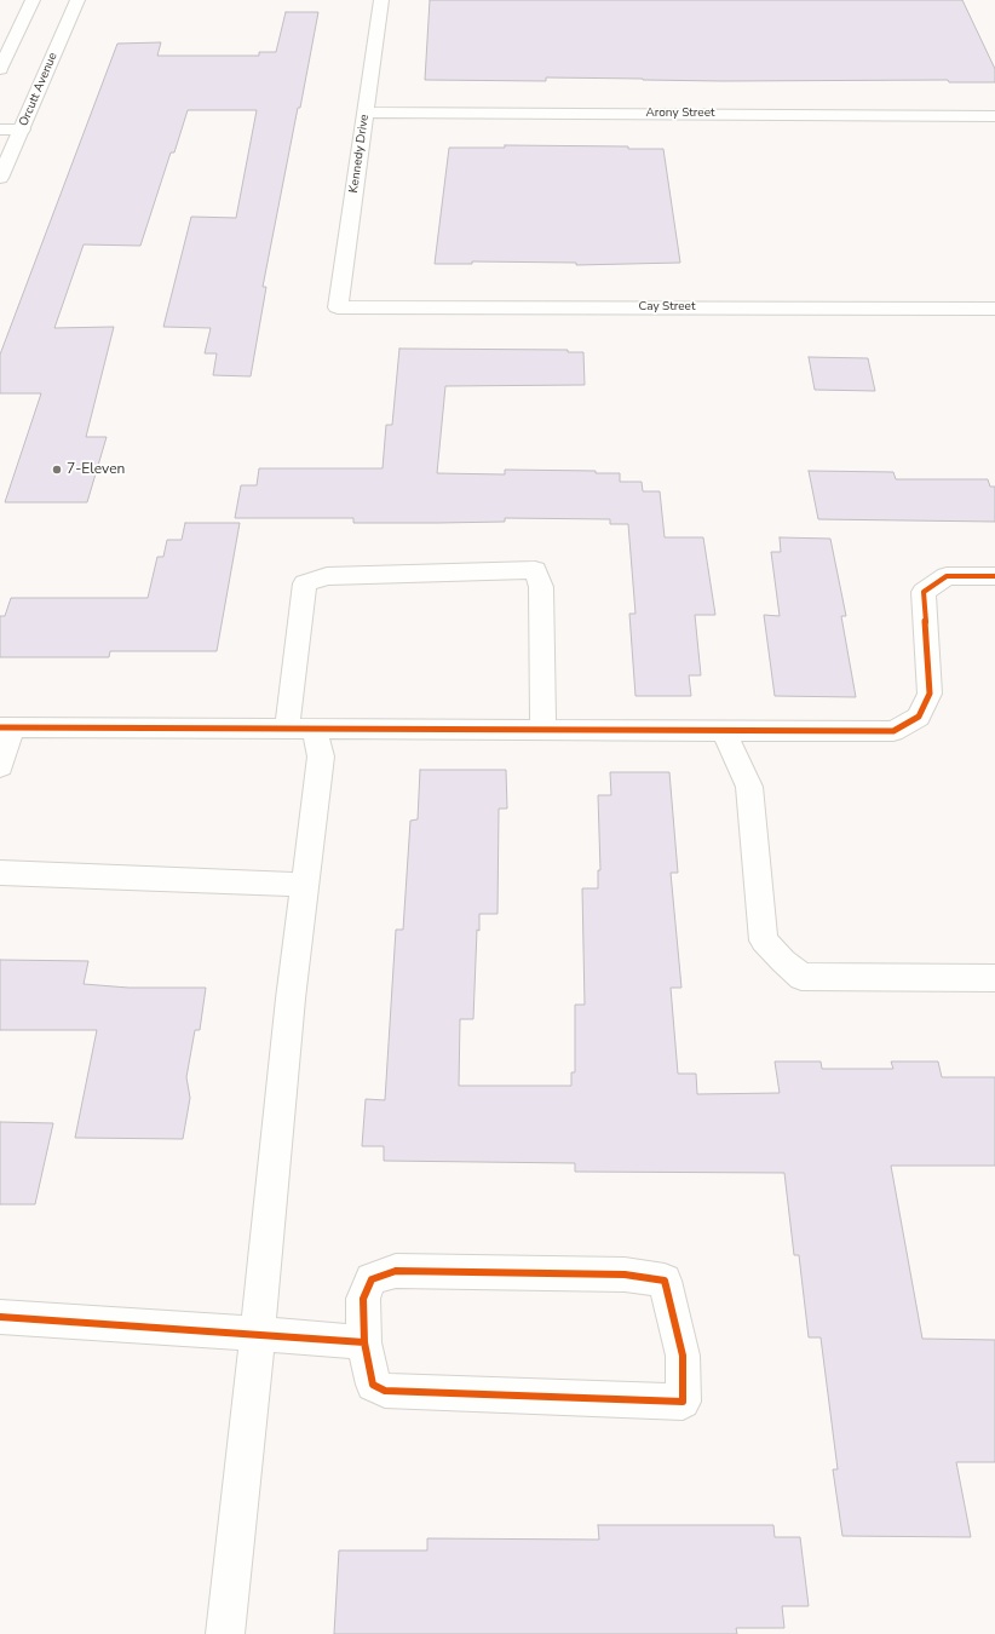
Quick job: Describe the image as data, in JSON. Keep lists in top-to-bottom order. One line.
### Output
{"streets":{"street":["Orcutt Avenue","Arony Street","Kennedy Drive","Cay Street"]},"crossings":[["Arony Street","Kennedy Drive"],["Kennedy Drive","Cay Street"]],"places":["7-Eleven"]}
